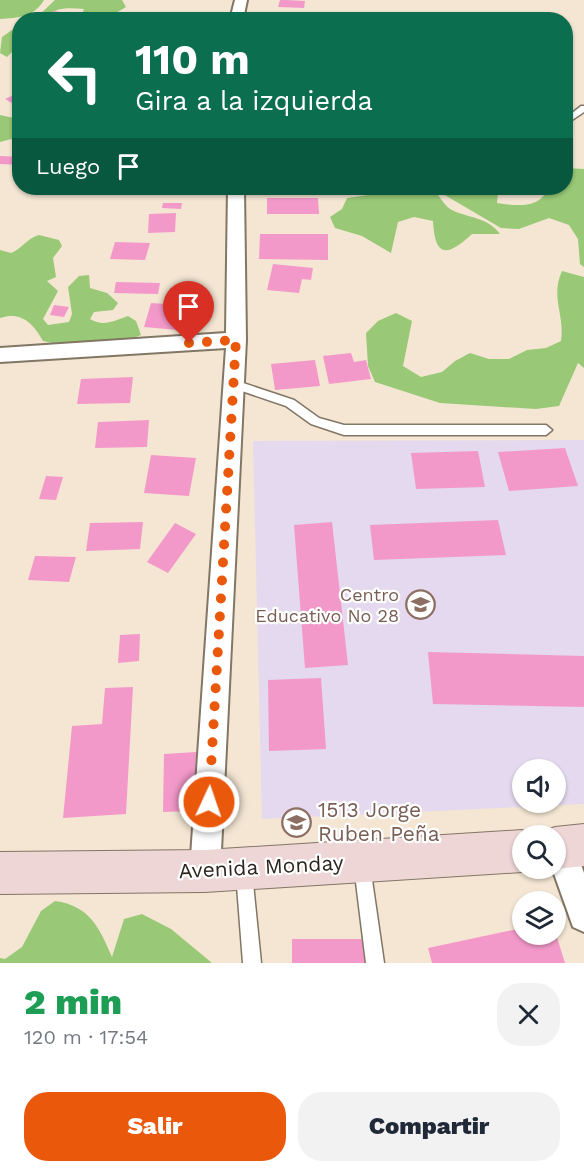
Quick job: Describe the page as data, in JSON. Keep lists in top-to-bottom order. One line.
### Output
{"streets":{"main road":["Avenida Monday"]},"places":{"school or university":["Centro Educativo No 28","1513 Jorge Ruben Peña"]},"page":{"turn":["110 m","Gira a la izquierda"],"then":"Luego","heading":["2 min","120 m · 17:54"],"buttons":["Salir","Compartir"]}}
